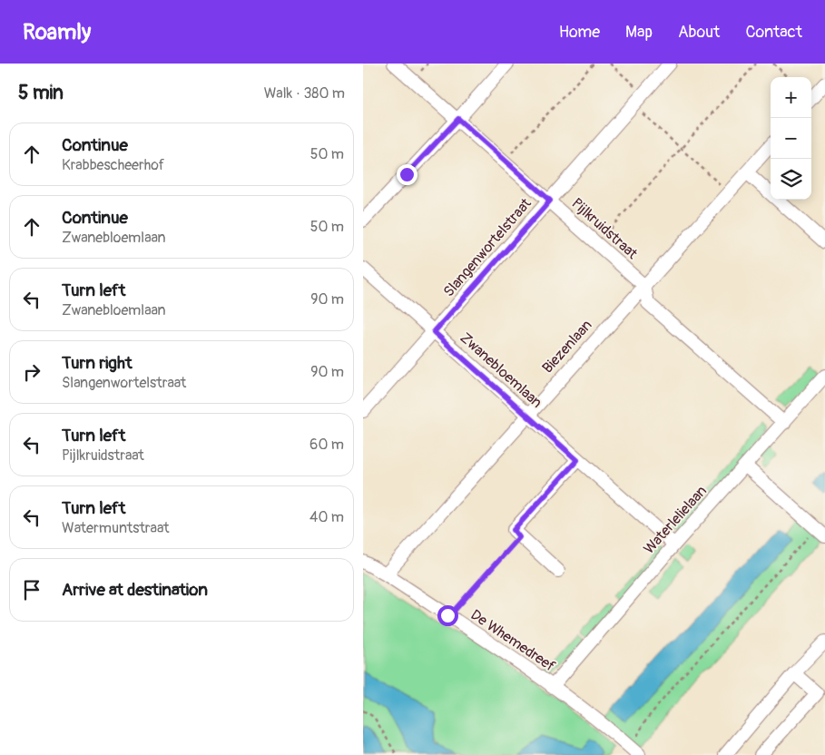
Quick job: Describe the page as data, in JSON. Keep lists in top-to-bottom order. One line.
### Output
{"streets":{"street":["Pijlkruidstraat","Slangenwortelstraat","Biezenlaan","Zwanebloemlaan","Waterlelielaan","De Whemedreef"]},"crossings":[["Pijlkruidstraat","Slangenwortelstraat"],["Pijlkruidstraat","Biezenlaan"],["Pijlkruidstraat","Waterlelielaan"],["Slangenwortelstraat","Zwanebloemlaan"],["Biezenlaan","Zwanebloemlaan"],["Biezenlaan","De Whemedreef"],["Zwanebloemlaan","Waterlelielaan"],["Waterlelielaan","De Whemedreef"]],"page":{"header":"Roamly","nav":["Home","Map","About","Contact"],"heading":["5 min","Walk · 380 m"],"map_buttons":["+","−"],"list":[["Continue","Krabbescheerhof","50 m"],["Continue","Zwanebloemlaan","50 m"],["Turn left","Zwanebloemlaan","90 m"],["Turn right","Slangenwortelstraat","90 m"],["Turn left","Pijlkruidstraat","60 m"],["Turn left","Watermuntstraat","40 m"],"Arrive at destination"]}}
